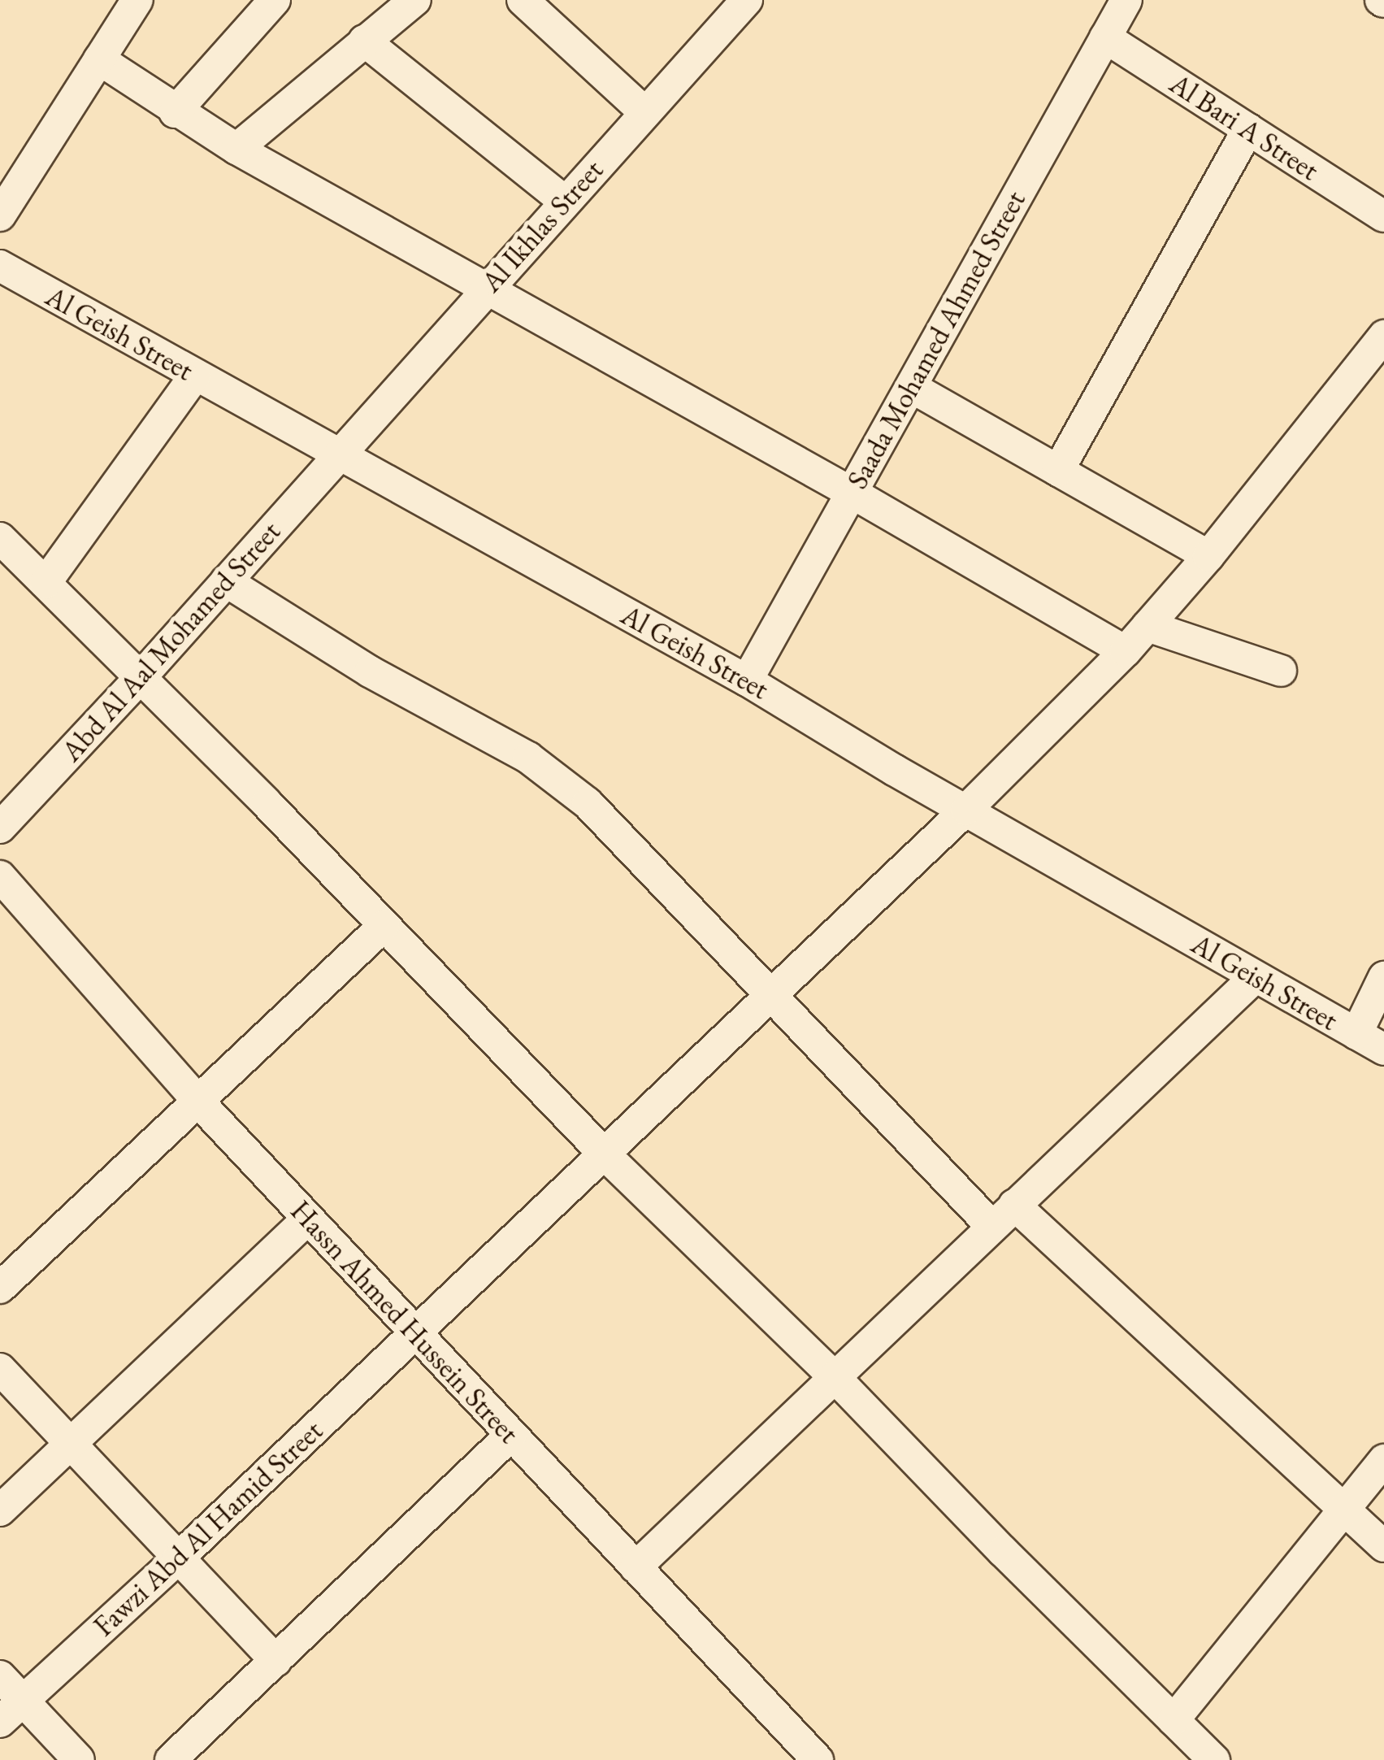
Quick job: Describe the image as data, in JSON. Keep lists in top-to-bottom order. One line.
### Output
{"streets":{"street":["Al Bari A Street","Al Ikhlas Street","Al Geish Street","Saada Mohamed Ahmed Street","Abd Al Aal Mohamed Street","Hassn Ahmed Hussein Street","Fawzi Abd Al Hamid Street"]},"crossings":[["Al Bari A Street","Saada Mohamed Ahmed Street"],["Al Ikhlas Street","Al Geish Street"],["Al Ikhlas Street","Abd Al Aal Mohamed Street"],["Al Geish Street","Saada Mohamed Ahmed Street"],["Al Geish Street","Abd Al Aal Mohamed Street"],["Al Geish Street","Fawzi Abd Al Hamid Street"],["Hassn Ahmed Hussein Street","Fawzi Abd Al Hamid Street"]]}
